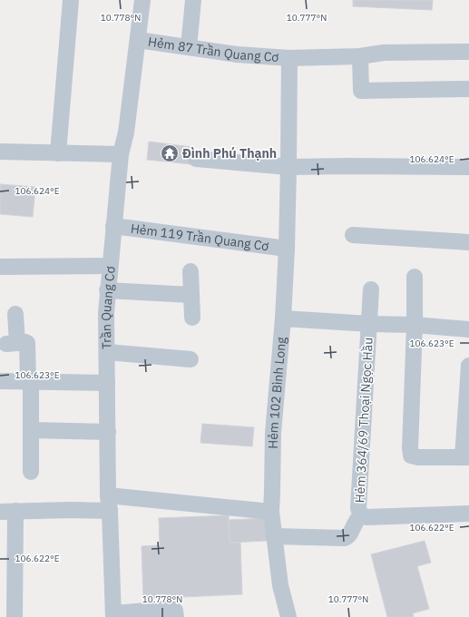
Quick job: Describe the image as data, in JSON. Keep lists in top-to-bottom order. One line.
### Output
{"streets":{"street":["Hẻm 87 Trần Quang Cơ","Hẻm 119 Trần Quang Cơ","Trần Quang Cơ","Hẻm 102 Bình Long","Hẻm 364/69 Thoại Ngọc Hầu"]},"crossings":[["Hẻm 87 Trần Quang Cơ","Trần Quang Cơ"],["Hẻm 87 Trần Quang Cơ","Hẻm 102 Bình Long"],["Hẻm 119 Trần Quang Cơ","Trần Quang Cơ"],["Hẻm 119 Trần Quang Cơ","Hẻm 102 Bình Long"]],"places":{"temple":["Đình Phú Thạnh"]},"coordinates":["10.778°N","10.777°N","106.624°E","106.623°E","106.622°E"]}
